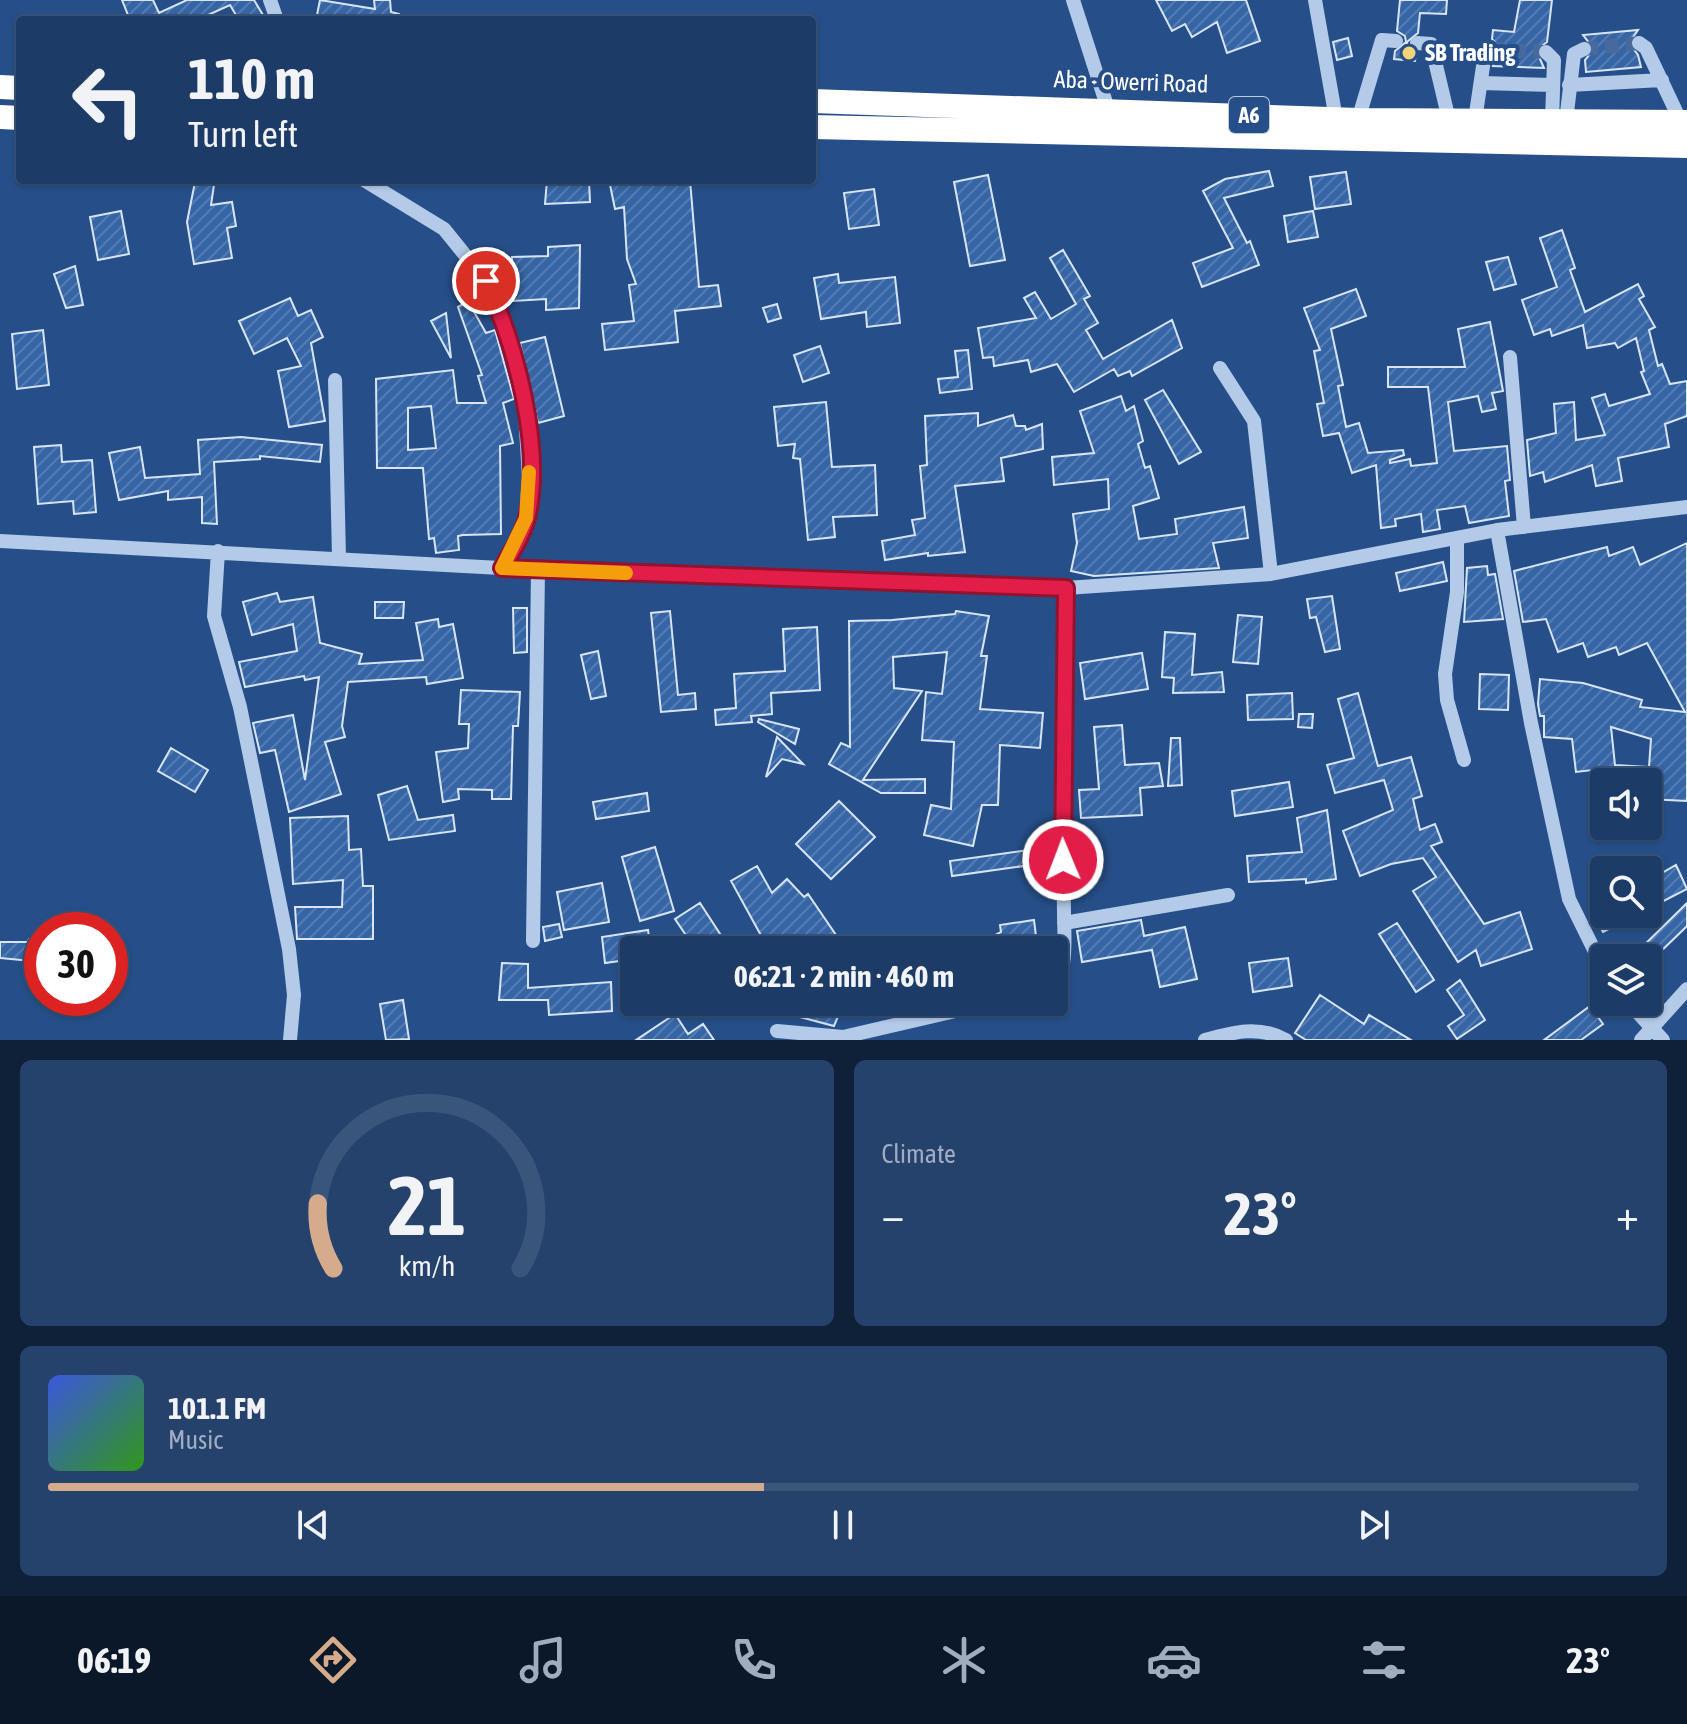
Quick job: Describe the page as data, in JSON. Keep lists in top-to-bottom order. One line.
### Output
{"streets":{"highway":["Aba - Owerri Road","A6"]},"places":["SB Trading"],"page":{"turn":["110 m","Turn left"],"limit":"30","trip":"06:21 · 2 min · 460 m","tile":"Climate","heat":["−","23°","+"],"song":["101.1 FM","Music"],"tabs":["06:19","23°"],"gauge":["21","km/h"]}}
